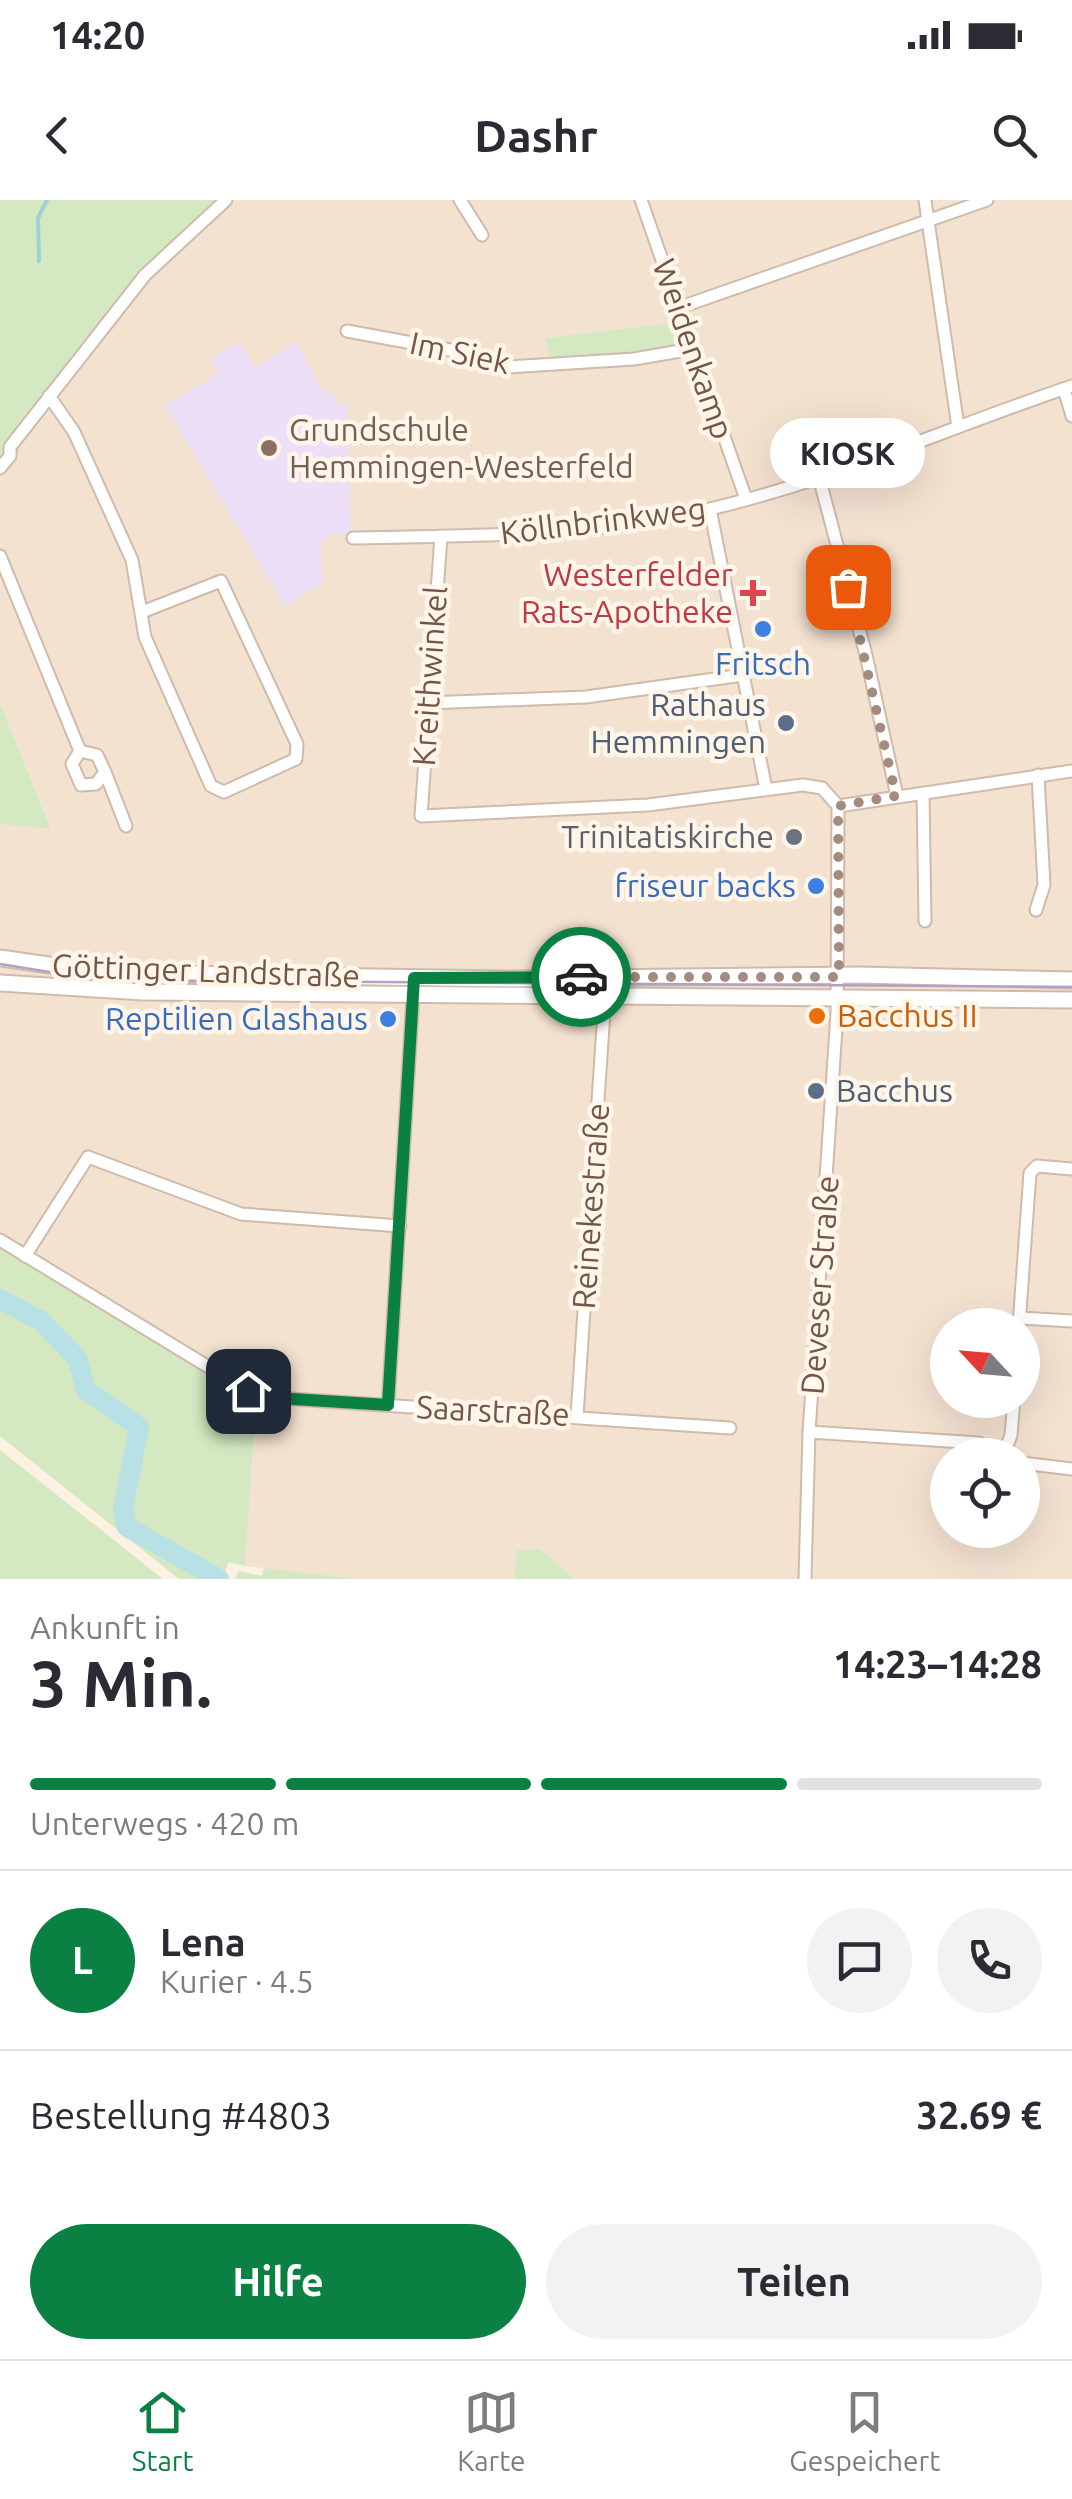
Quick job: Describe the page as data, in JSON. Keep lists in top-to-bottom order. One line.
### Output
{"streets":{"street":["Weidenkamp","Im Siek","Köllnbrinkweg","Kreithwinkel","Göttinger Landstraße","Reinekestraße","Deveser Straße","Saarstraße"]},"crossings":[["Weidenkamp","Im Siek"],["Weidenkamp","Köllnbrinkweg"],["Köllnbrinkweg","Kreithwinkel"],["Göttinger Landstraße","Reinekestraße"],["Göttinger Landstraße","Deveser Straße"],["Reinekestraße","Saarstraße"]],"places":{"other":["Grundschule Hemmingen-Westerfeld","KIOSK","Fritsch","Rathaus Hemmingen","Trinitatiskirche","friseur backs","Bacchus II","Reptilien Glashaus","Bacchus"],"health":["Westerfelder Rats-Apotheke"]},"north":"top left","page":{"status":"14:20","header":"Dashr","bubble":"KIOSK","heading":["3 Min.","Ankunft in","14:23–14:28"],"panel":["Lena","Kurier · 4.5","Bestellung #4803","32.69 €"],"bar":"Unterwegs · 420 m","round":"L","buttons":["Hilfe","Teilen"],"tabs":["Start","Karte","Gespeichert"]}}
